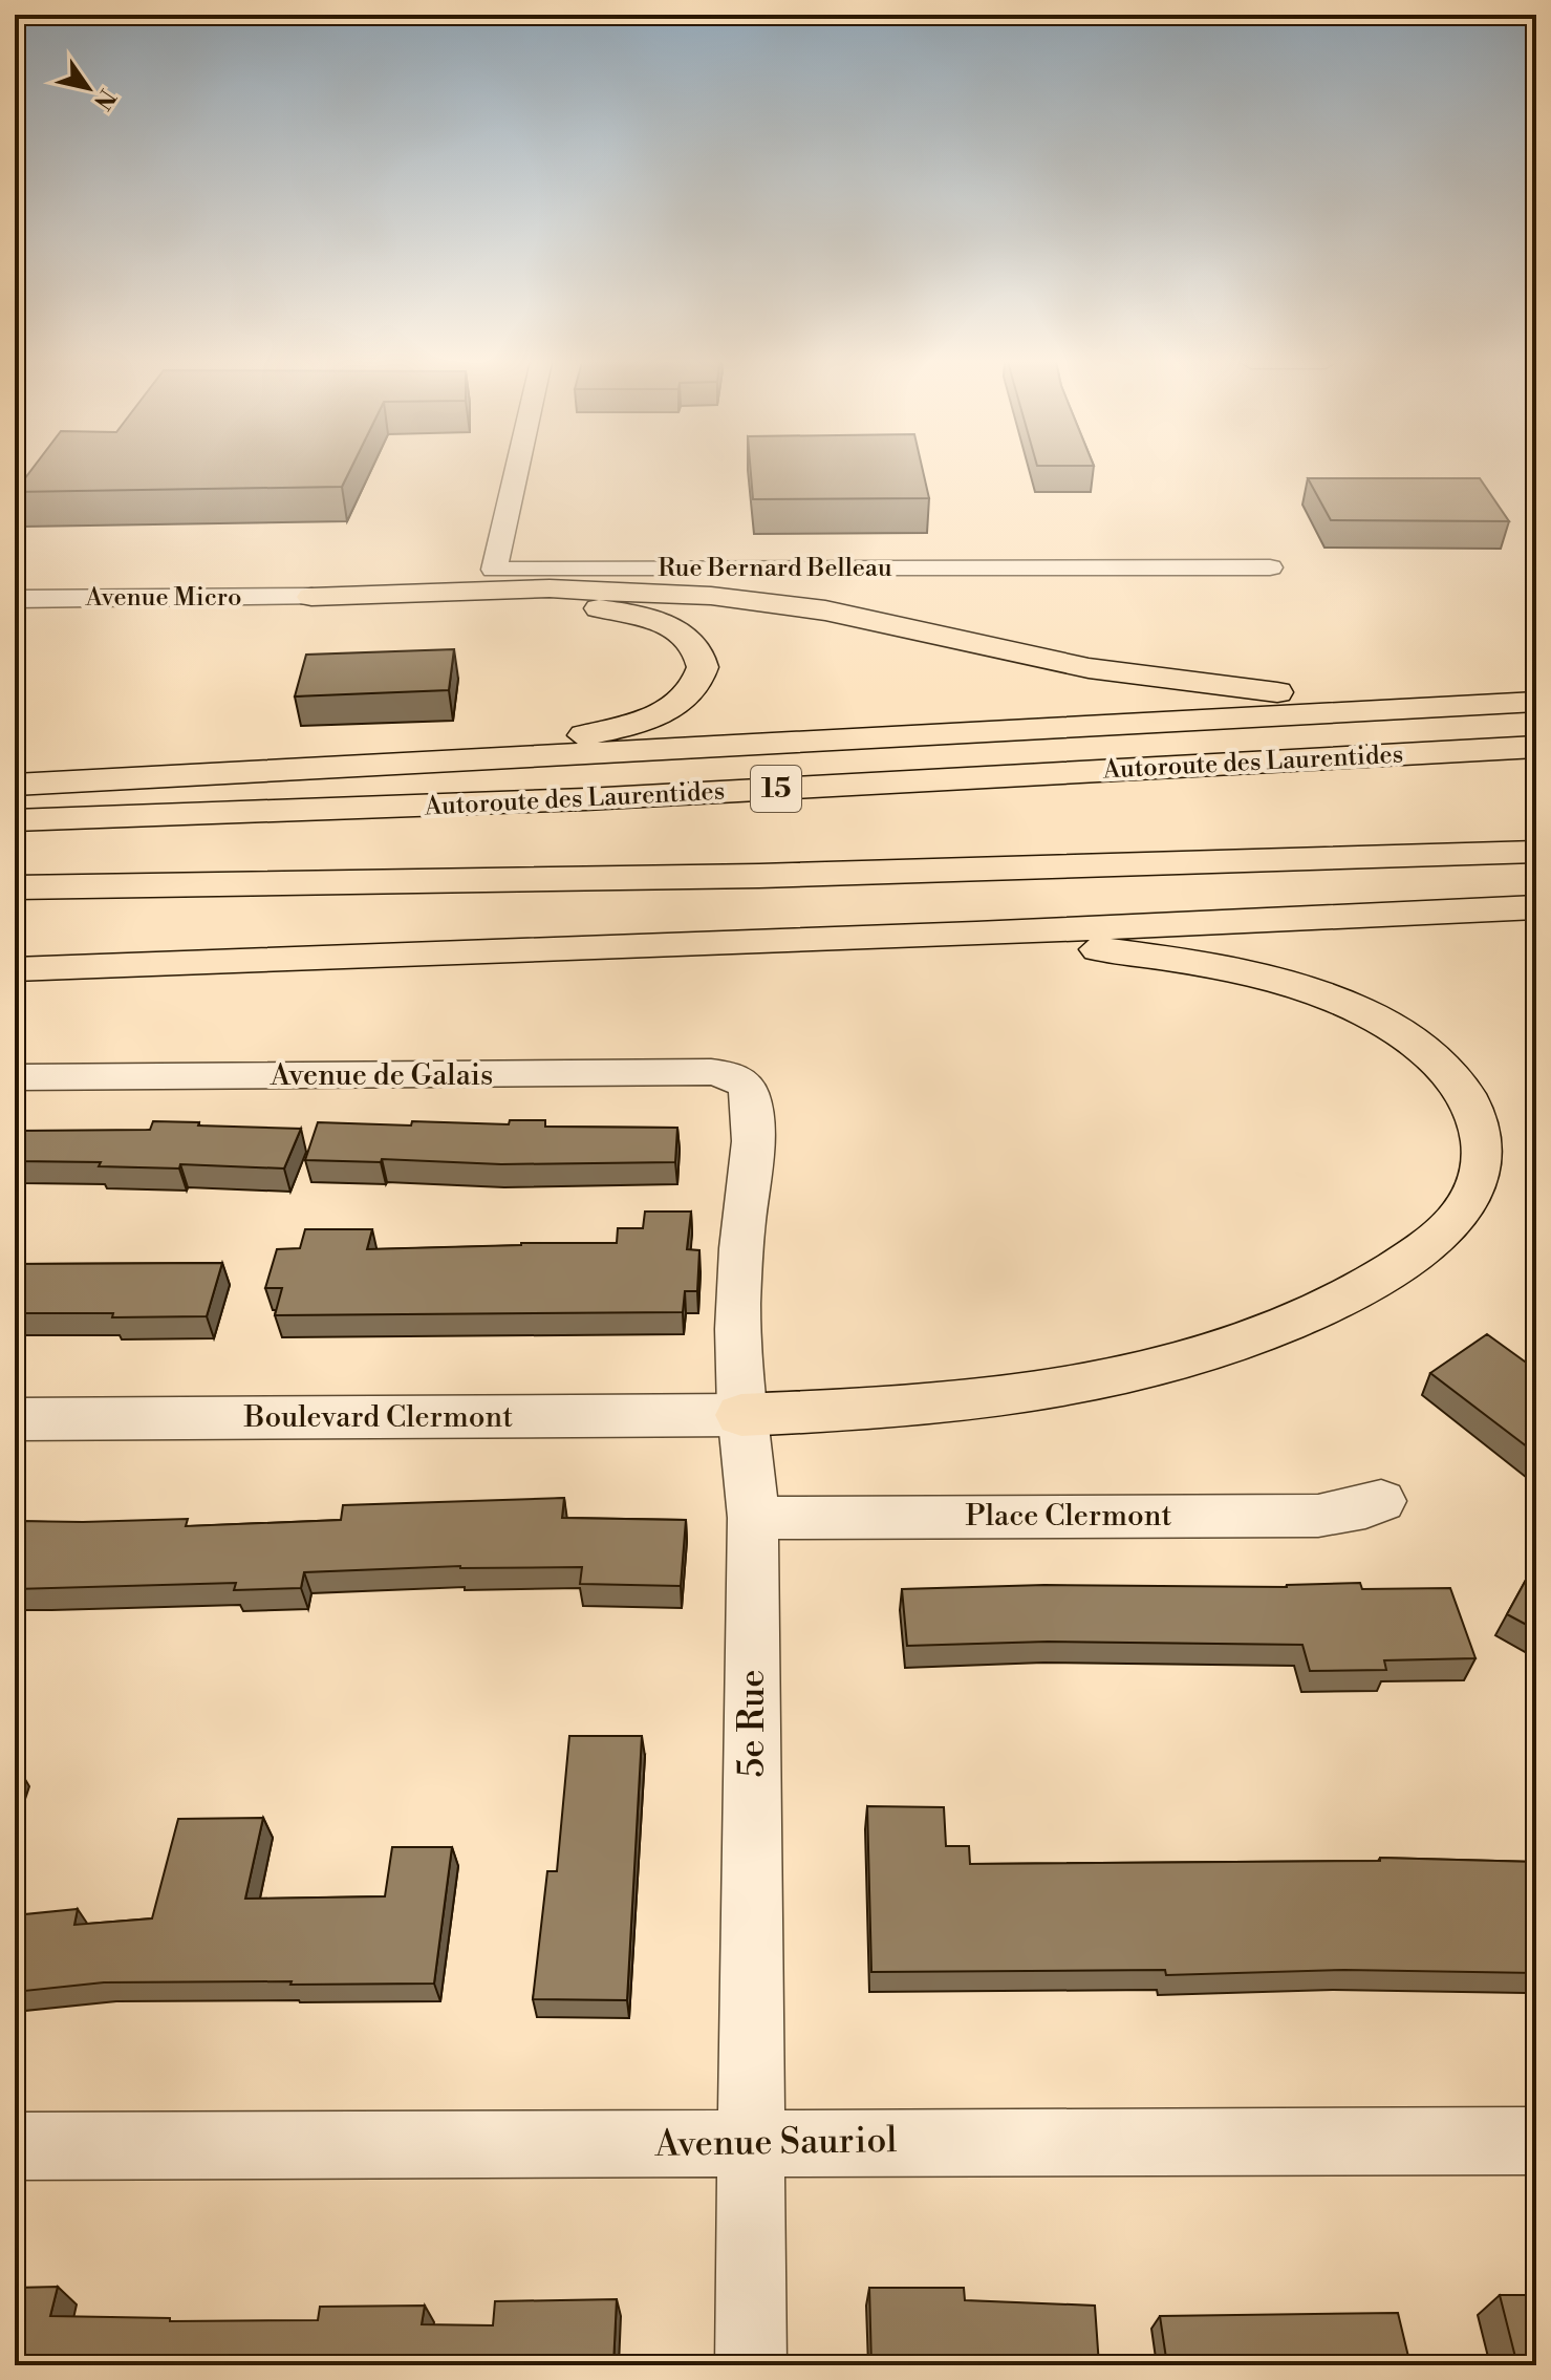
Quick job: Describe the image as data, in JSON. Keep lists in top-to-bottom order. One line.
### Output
{"streets":{"highway":["Autoroute des Laurentides","15"],"street":["Rue Bernard Belleau","Avenue Micro","Avenue de Galais","Boulevard Clermont","Place Clermont","5e Rue","Avenue Sauriol"]},"crossings":[["Avenue de Galais","5e Rue"],["Boulevard Clermont","5e Rue"],["Place Clermont","5e Rue"],["5e Rue","Avenue Sauriol"]],"north":"bottom right"}
